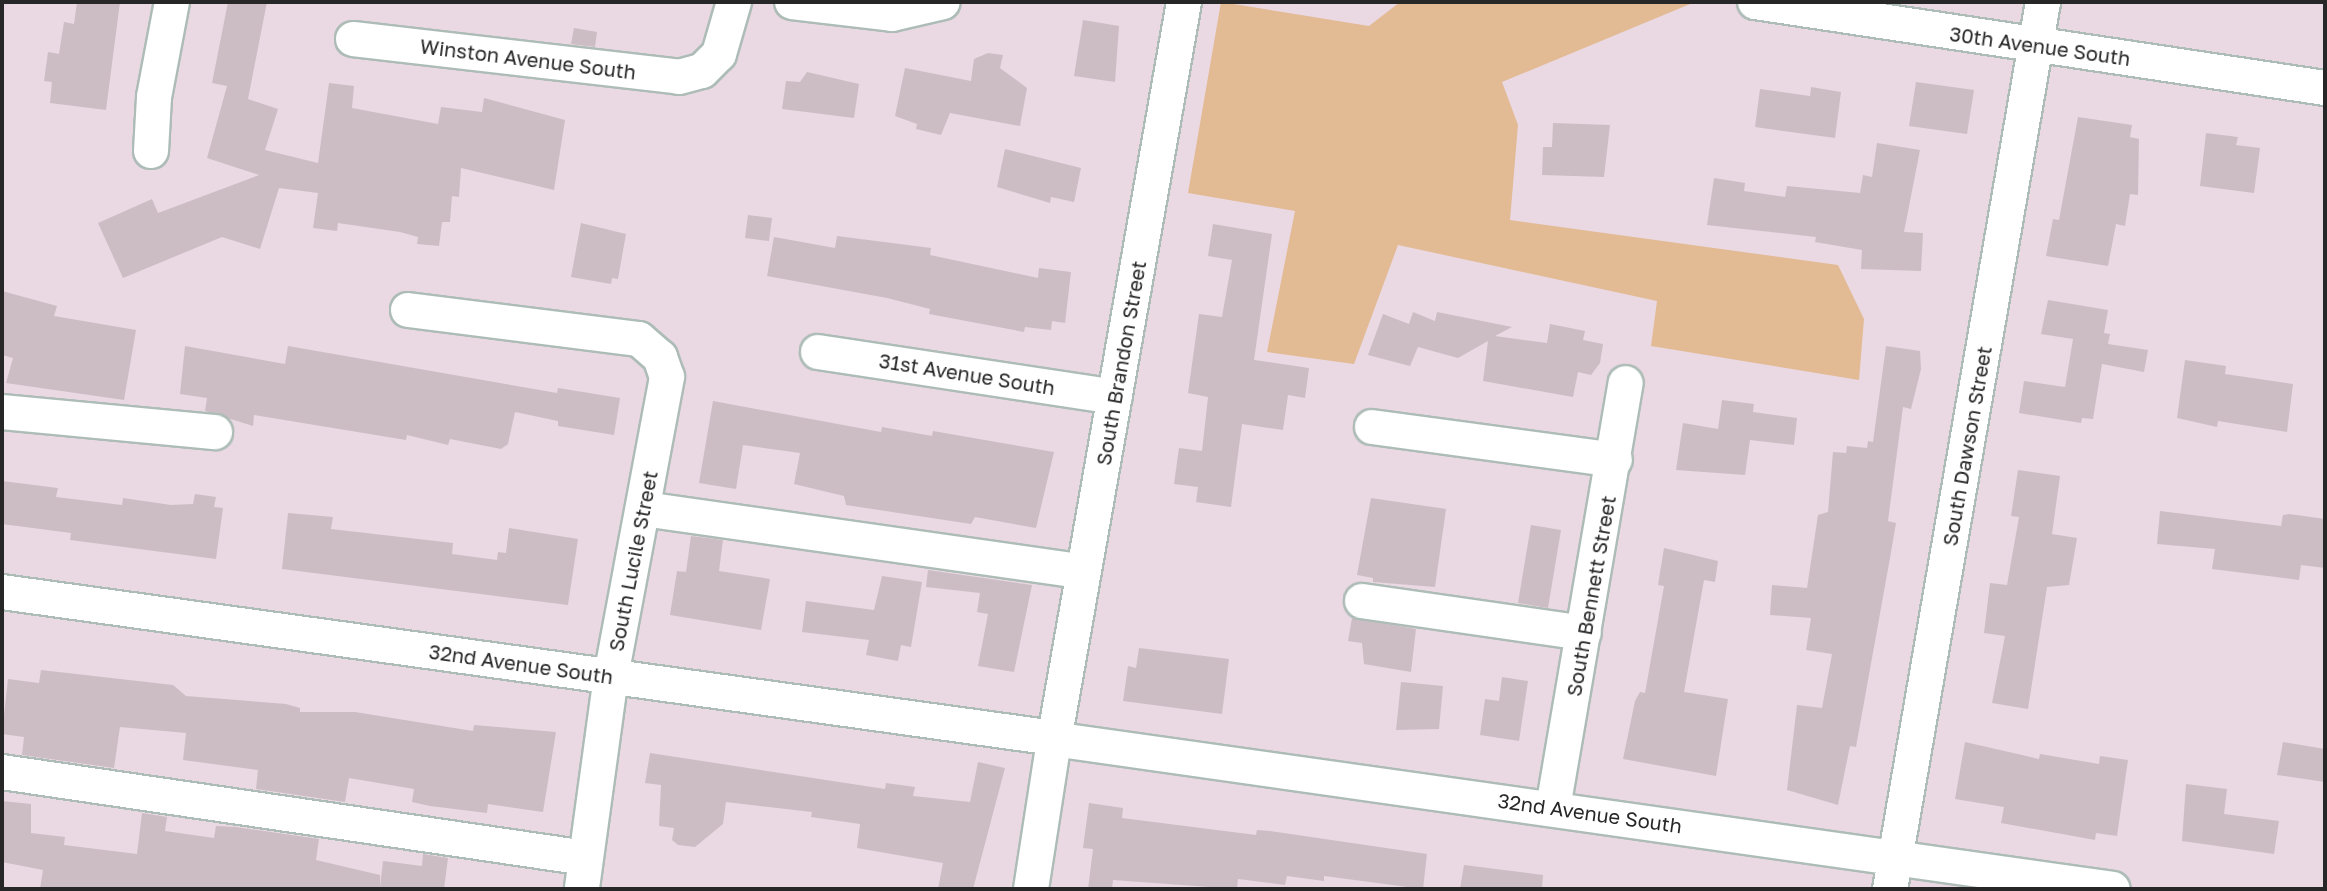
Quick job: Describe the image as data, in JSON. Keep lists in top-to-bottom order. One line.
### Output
{"streets":{"street":["30th Avenue South","Winston Avenue South","South Brandon Street","31st Avenue South","South Dawson Street","South Lucile Street","South Bennett Street","32nd Avenue South"]},"crossings":[["30th Avenue South","South Dawson Street"],["South Brandon Street","31st Avenue South"],["South Brandon Street","32nd Avenue South"],["South Dawson Street","32nd Avenue South"],["South Lucile Street","32nd Avenue South"],["South Bennett Street","32nd Avenue South"]]}
